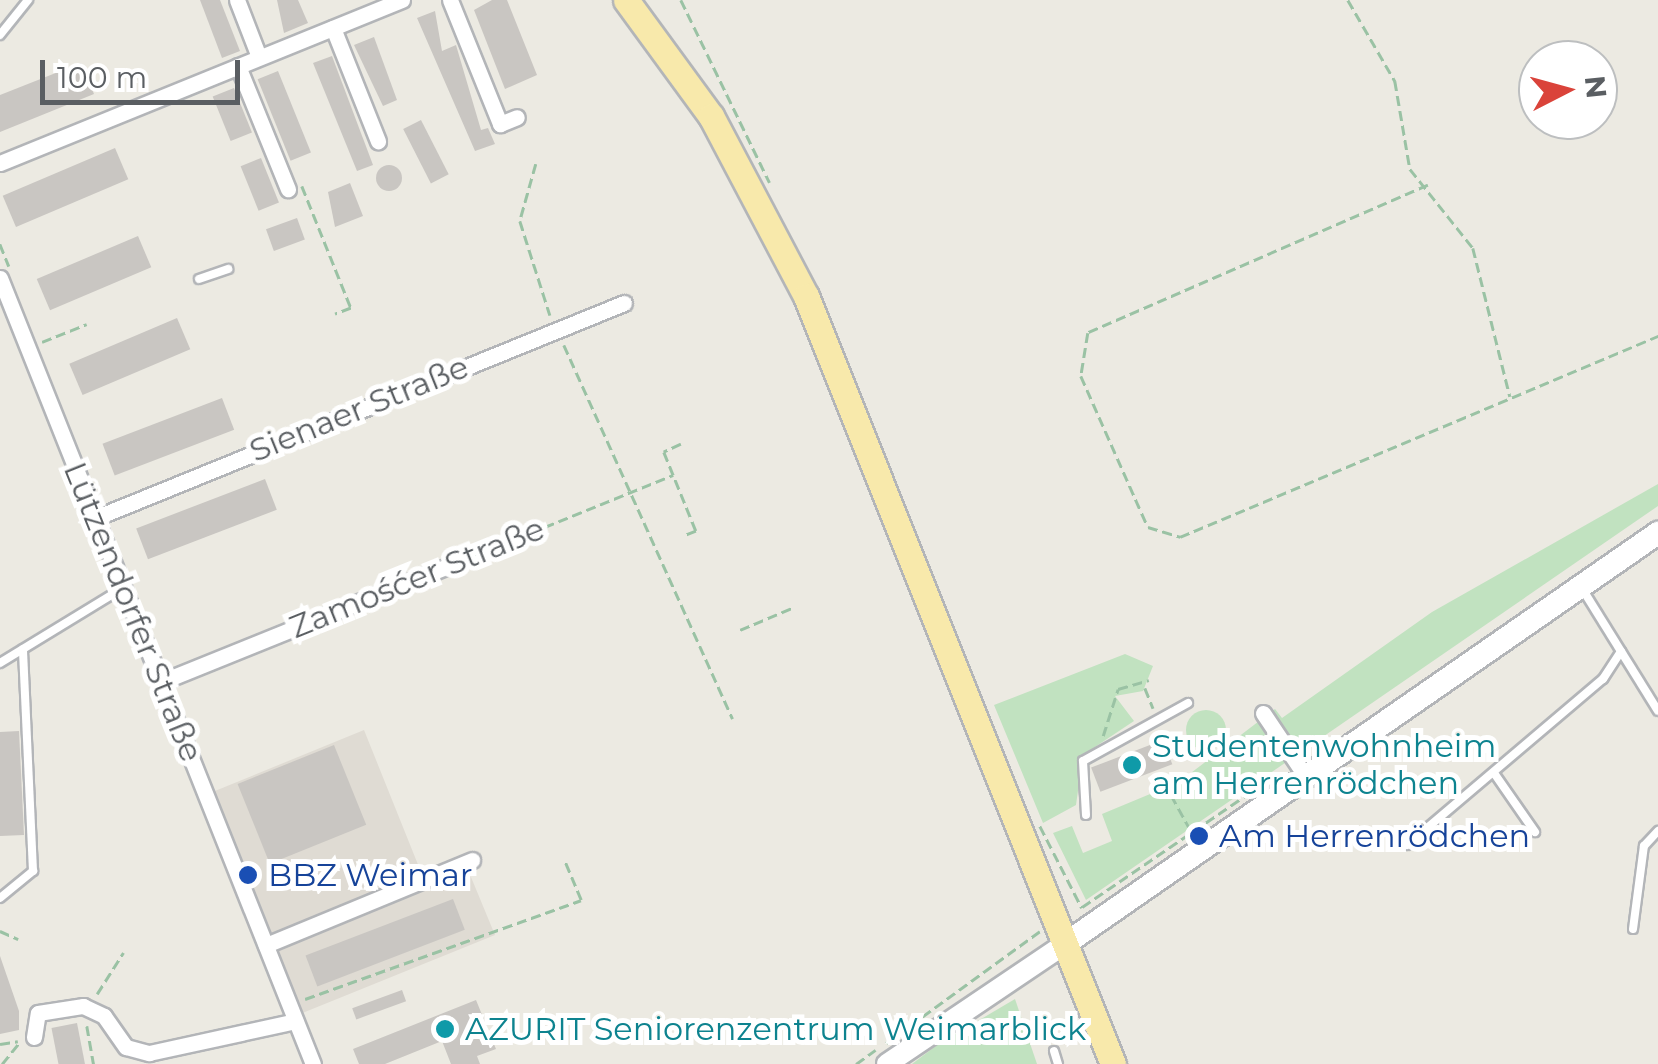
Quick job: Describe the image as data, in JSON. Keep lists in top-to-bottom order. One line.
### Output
{"streets":{"street":["Sienaer Straße","Zamośćer Straße","Lützendorfer Straße"]},"crossings":[["Sienaer Straße","Lützendorfer Straße"],["Zamośćer Straße","Lützendorfer Straße"]],"places":["Studentenwohnheim am Herrenrödchen","Am Herrenrödchen","BBZ Weimar","AZURIT Seniorenzentrum Weimarblick"],"scale_bar":"100 m","north":"right"}
